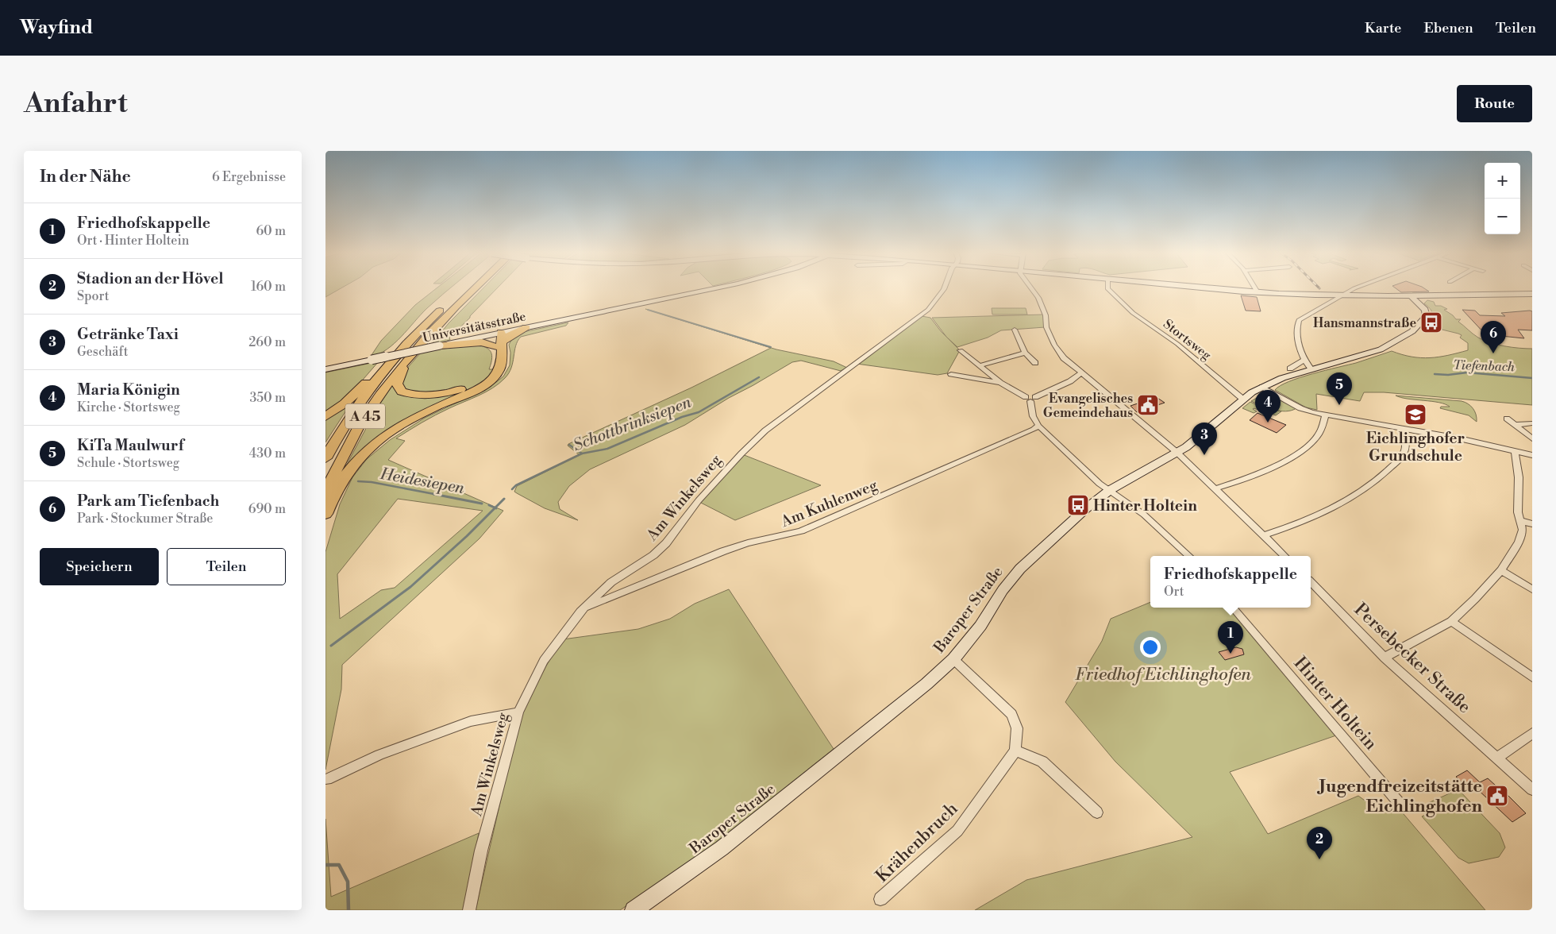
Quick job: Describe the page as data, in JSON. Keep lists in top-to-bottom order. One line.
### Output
{"streets":{"highway":["A 45"],"main road":["Universitätsstraße","Baroper Straße"],"street":["Stortsweg","Am Winkelsweg","Am Kuhlenweg","Persebecker Straße","Hinter Holtein","Krähenbruch"]},"crossings":[["Stortsweg","Baroper Straße"],["Am Winkelsweg","Am Kuhlenweg"]],"water":["Tiefenbach","Schottbrinksiepen","Heidesiepen"],"parks":["Friedhof Eichlinghofen"],"places":{"bus stop":["Hansmannstraße","Hinter Holtein"],"public building":["Evangelisches Gemeindehaus","Jugendfreizeitstätte Eichlinghofen"],"school or university":["Eichlinghofer Grundschule"]},"page":{"header":"Wayfind","nav":["Karte","Ebenen","Teilen"],"buttons":["Route",["Speichern","Teilen"]],"title":"Anfahrt","heading":["In der Nähe","6 Ergebnisse"],"map_buttons":["+","−"],"list":[{"mark":"1","name":"Friedhofskappelle","note":"Ort · Hinter Holtein","value":"60 m"},{"mark":"2","name":"Stadion an der Hövel","note":"Sport","value":"160 m"},{"mark":"3","name":"Getränke Taxi","note":"Geschäft","value":"260 m"},{"mark":"4","name":"Maria Königin","note":"Kirche · Stortsweg","value":"350 m"},{"mark":"5","name":"KiTa Maulwurf","note":"Schule · Stortsweg","value":"430 m"},{"mark":"6","name":"Park am Tiefenbach","note":"Park · Stockumer Straße","value":"690 m"}],"pins":["6","5","4","3","1","2"],"popup":["Friedhofskappelle","Ort"]}}
